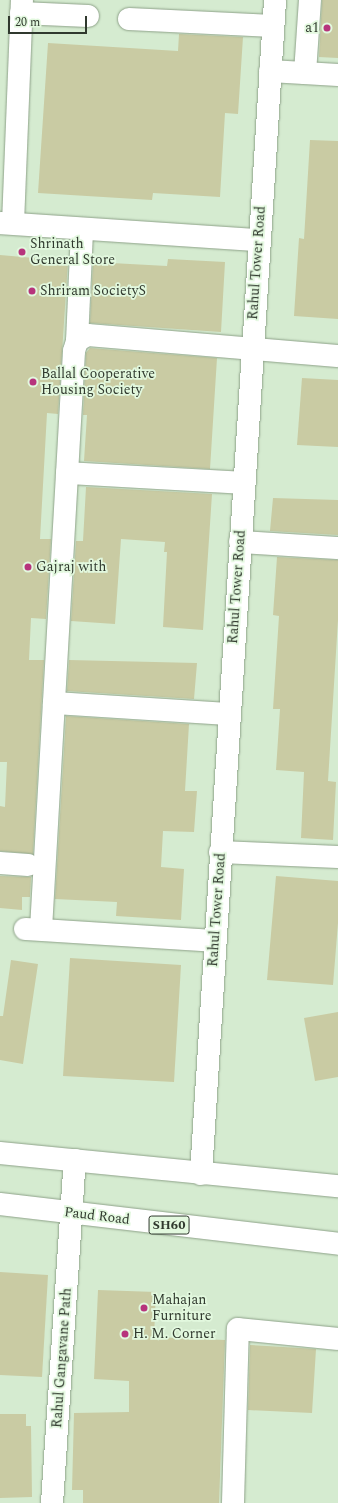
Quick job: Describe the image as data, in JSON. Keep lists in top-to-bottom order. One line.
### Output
{"streets":{"street":["Rahul Tower Road","Paud Road","SH60","Rahul Gangavane Path"]},"crossings":[["Paud Road","Rahul Gangavane Path"]],"places":["a1","Shrinath General Store","Shriram SocietyS","Ballal Cooperative Housing Society","Gajraj with","Mahajan Furniture","H. M. Corner"],"scale_bar":"20 m"}
